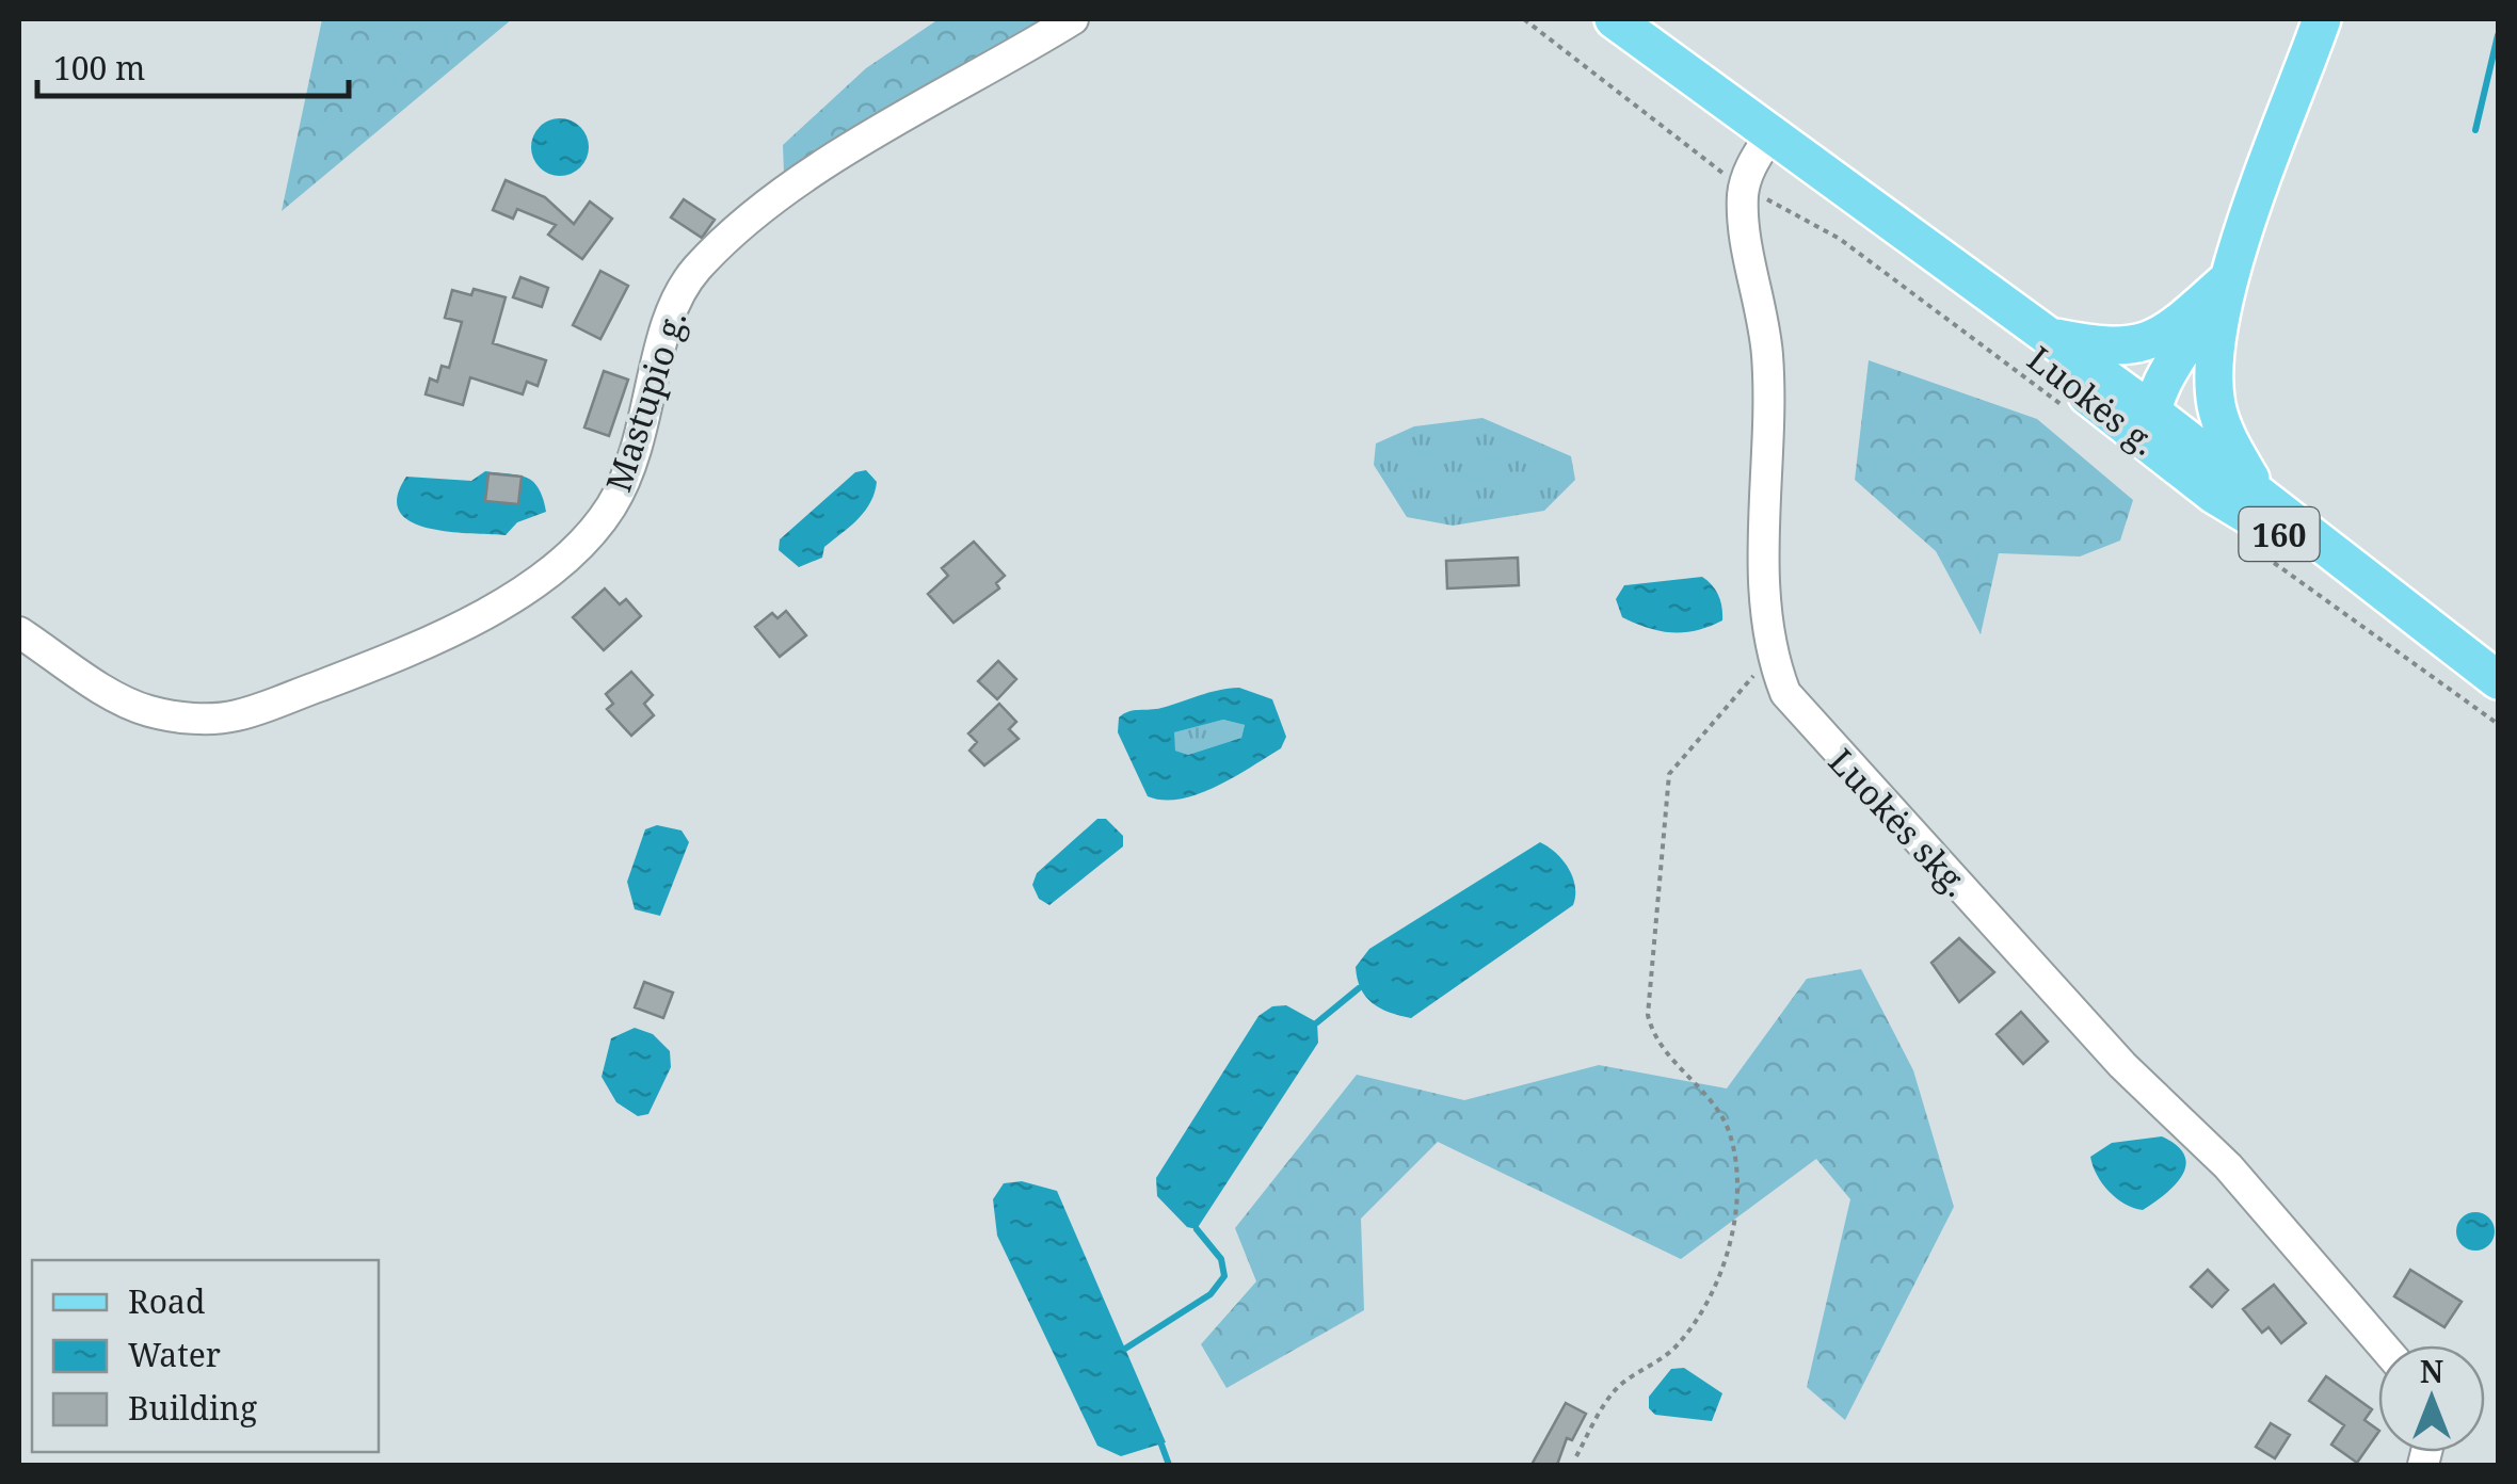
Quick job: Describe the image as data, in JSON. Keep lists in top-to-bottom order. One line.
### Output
{"streets":{"main road":["Luokės g.","160"],"street":["Mastupio g.","Luokės skg."]},"crossings":[["Luokės g.","160"]],"legend":["Road","Water","Building"],"scale_bar":"100 m","north":"top"}
